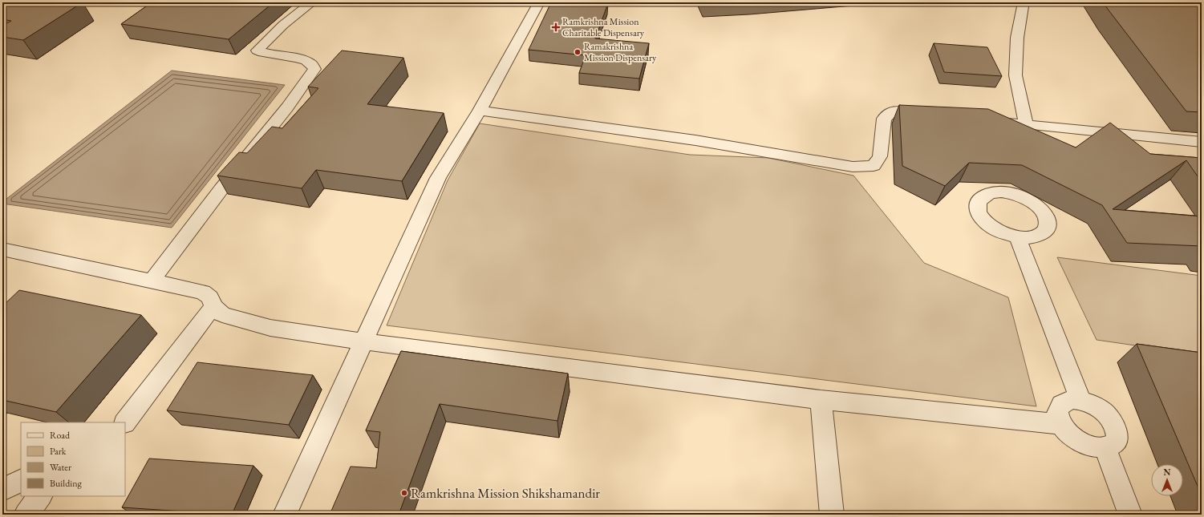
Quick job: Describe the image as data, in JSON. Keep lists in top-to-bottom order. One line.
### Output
{"places":{"health":["Ramkrishna Mission Charitable Dispensary"],"other":["Ramakrishna Mission Dispensary","Ramkrishna Mission Shikshamandir"]},"legend":["Road","Park","Water","Building"],"north":"top"}
